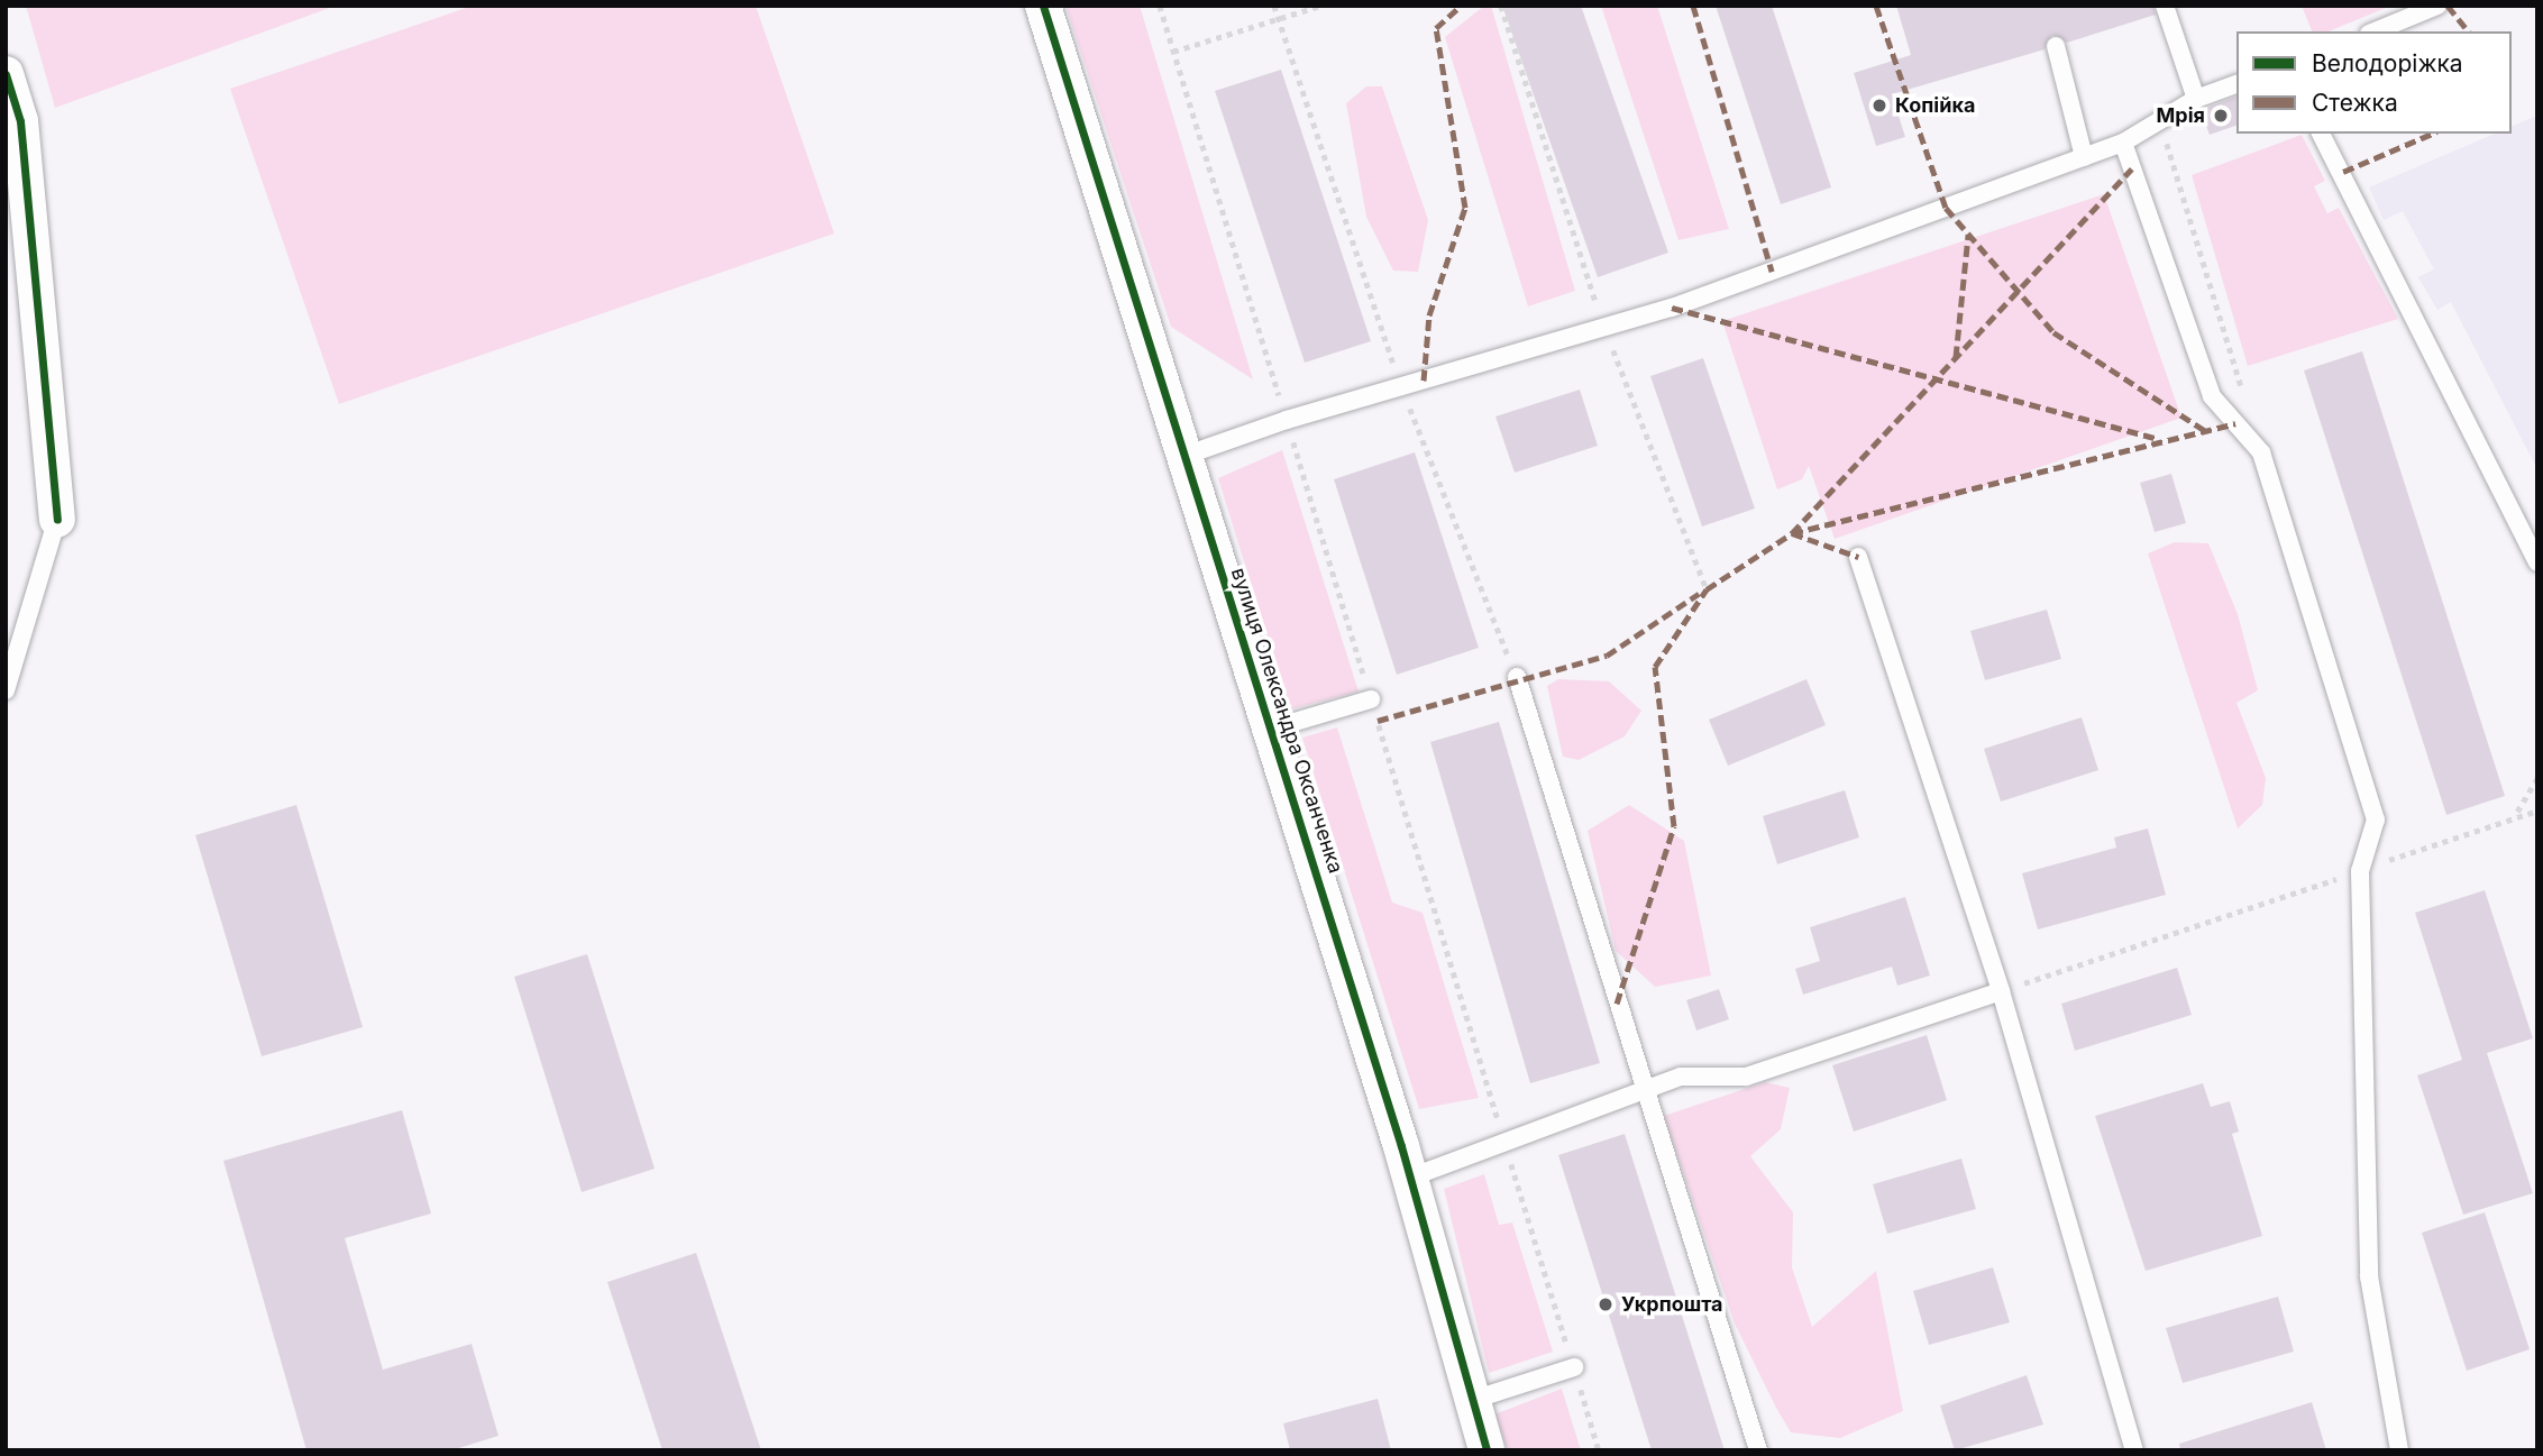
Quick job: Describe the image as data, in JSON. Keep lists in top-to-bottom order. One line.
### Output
{"streets":{"street":["вулиця Олександра Оксанченка"]},"places":["Копійка","Мрія","Укрпошта"],"legend":["Велодоріжка","Стежка"]}
